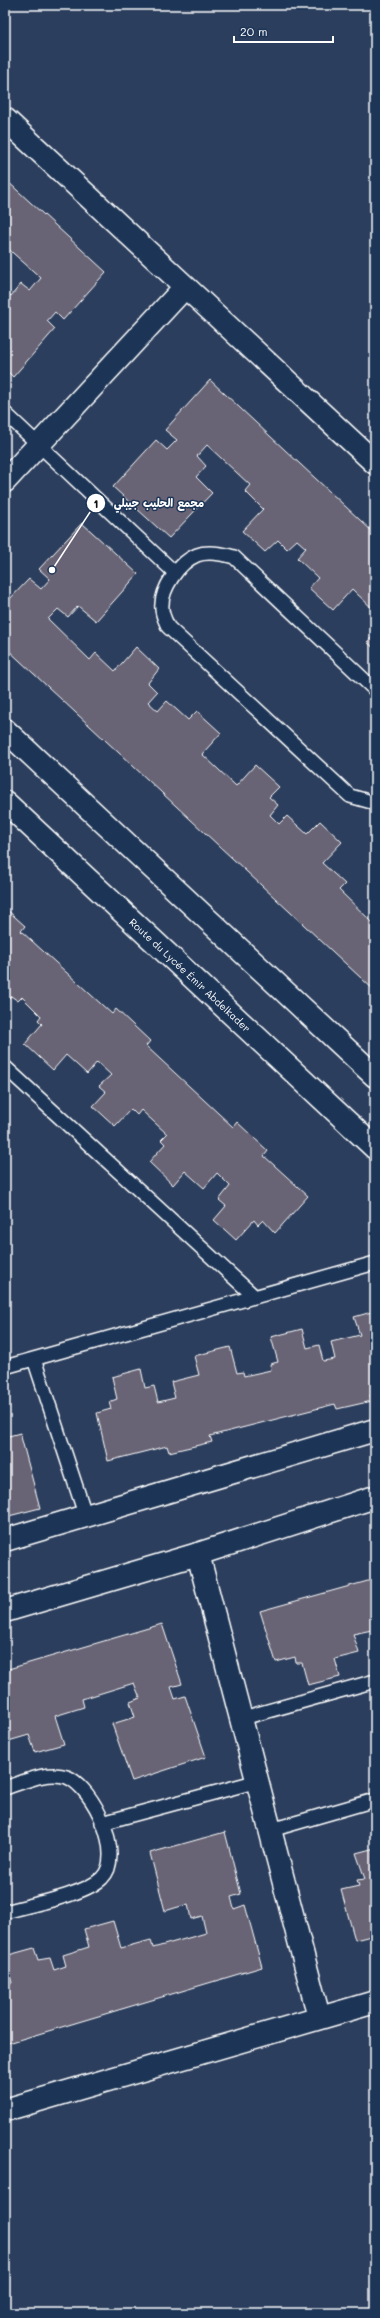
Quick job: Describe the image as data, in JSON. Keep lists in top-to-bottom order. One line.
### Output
{"streets":{"street":["Route du Lycée Émir Abdelkader"]},"places":["مجمع الحليب جيبلي"],"scale_bar":"20 m"}
